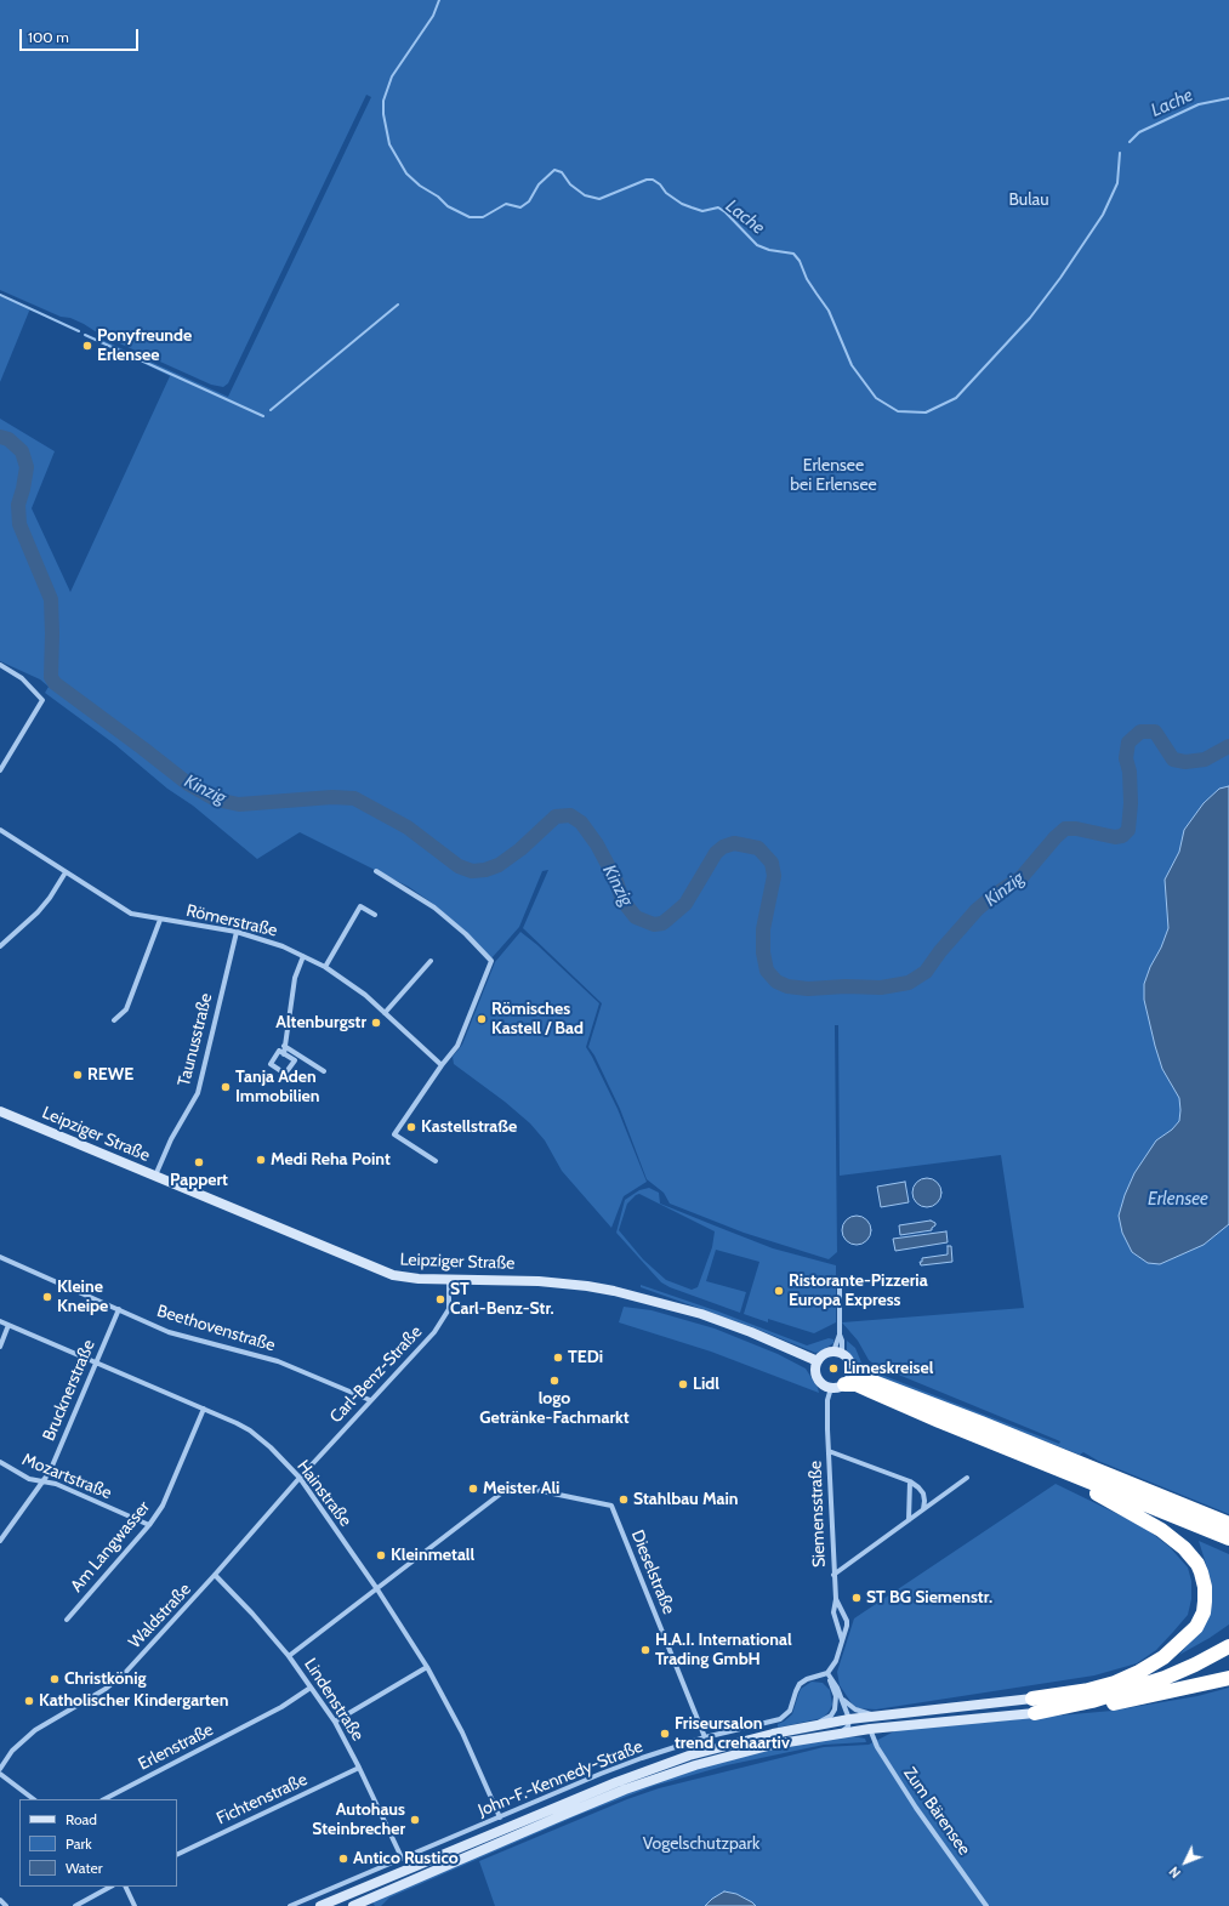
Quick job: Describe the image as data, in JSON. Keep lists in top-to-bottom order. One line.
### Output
{"streets":{"main road":["Leipziger Straße"],"street":["Römerstraße","Taunusstraße","Beethovenstraße","Carl-Benz-Straße","Brucknerstraße","Mozartstraße","Hainstraße","Siemensstraße","Am Langwasser","Dieselstraße","Waldstraße","Lindenstraße","Erlenstraße","John-F.-Kennedy-Straße","Fichtenstraße","Zum Bärensee"]},"crossings":[["Römerstraße","Taunusstraße"],["Taunusstraße","Leipziger Straße"],["Leipziger Straße","Carl-Benz-Straße"],["Leipziger Straße","Siemensstraße"],["Beethovenstraße","Carl-Benz-Straße"],["Beethovenstraße","Brucknerstraße"],["Carl-Benz-Straße","Hainstraße"],["Carl-Benz-Straße","Waldstraße"],["Brucknerstraße","Mozartstraße"],["Brucknerstraße","Hainstraße"],["Mozartstraße","Am Langwasser"],["Hainstraße","Am Langwasser"],["Hainstraße","Dieselstraße"],["Hainstraße","Waldstraße"],["Hainstraße","John-F.-Kennedy-Straße"],["Siemensstraße","John-F.-Kennedy-Straße"],["Dieselstraße","John-F.-Kennedy-Straße"],["Waldstraße","Lindenstraße"],["Lindenstraße","Erlenstraße"],["Lindenstraße","John-F.-Kennedy-Straße"],["Lindenstraße","Fichtenstraße"]],"water":["Lache","Kinzig","Erlensee"],"parks":["Bulau","Erlensee bei Erlensee","Vogelschutzpark"],"places":["Ponyfreunde Erlensee","Römisches Kastell / Bad","Altenburgstr","REWE","Tanja Aden Immobilien","Kastellstraße","Medi Reha Point","Pappert","Ristorante-Pizzeria Europa Express","Kleine Kneipe","ST Carl-Benz-Str.","TEDi","Limeskreisel","logo Getränke-Fachmarkt","Lidl","Meister Ali","Stahlbau Main","Kleinmetall","ST BG Siemenstr.","H.A.I. International Trading GmbH","Christkönig","Katholischer Kindergarten","Friseursalon trend crehaartiv","Autohaus Steinbrecher","Antico Rustico"],"legend":["Road","Park","Water"],"scale_bar":"100 m","north":"bottom left"}
